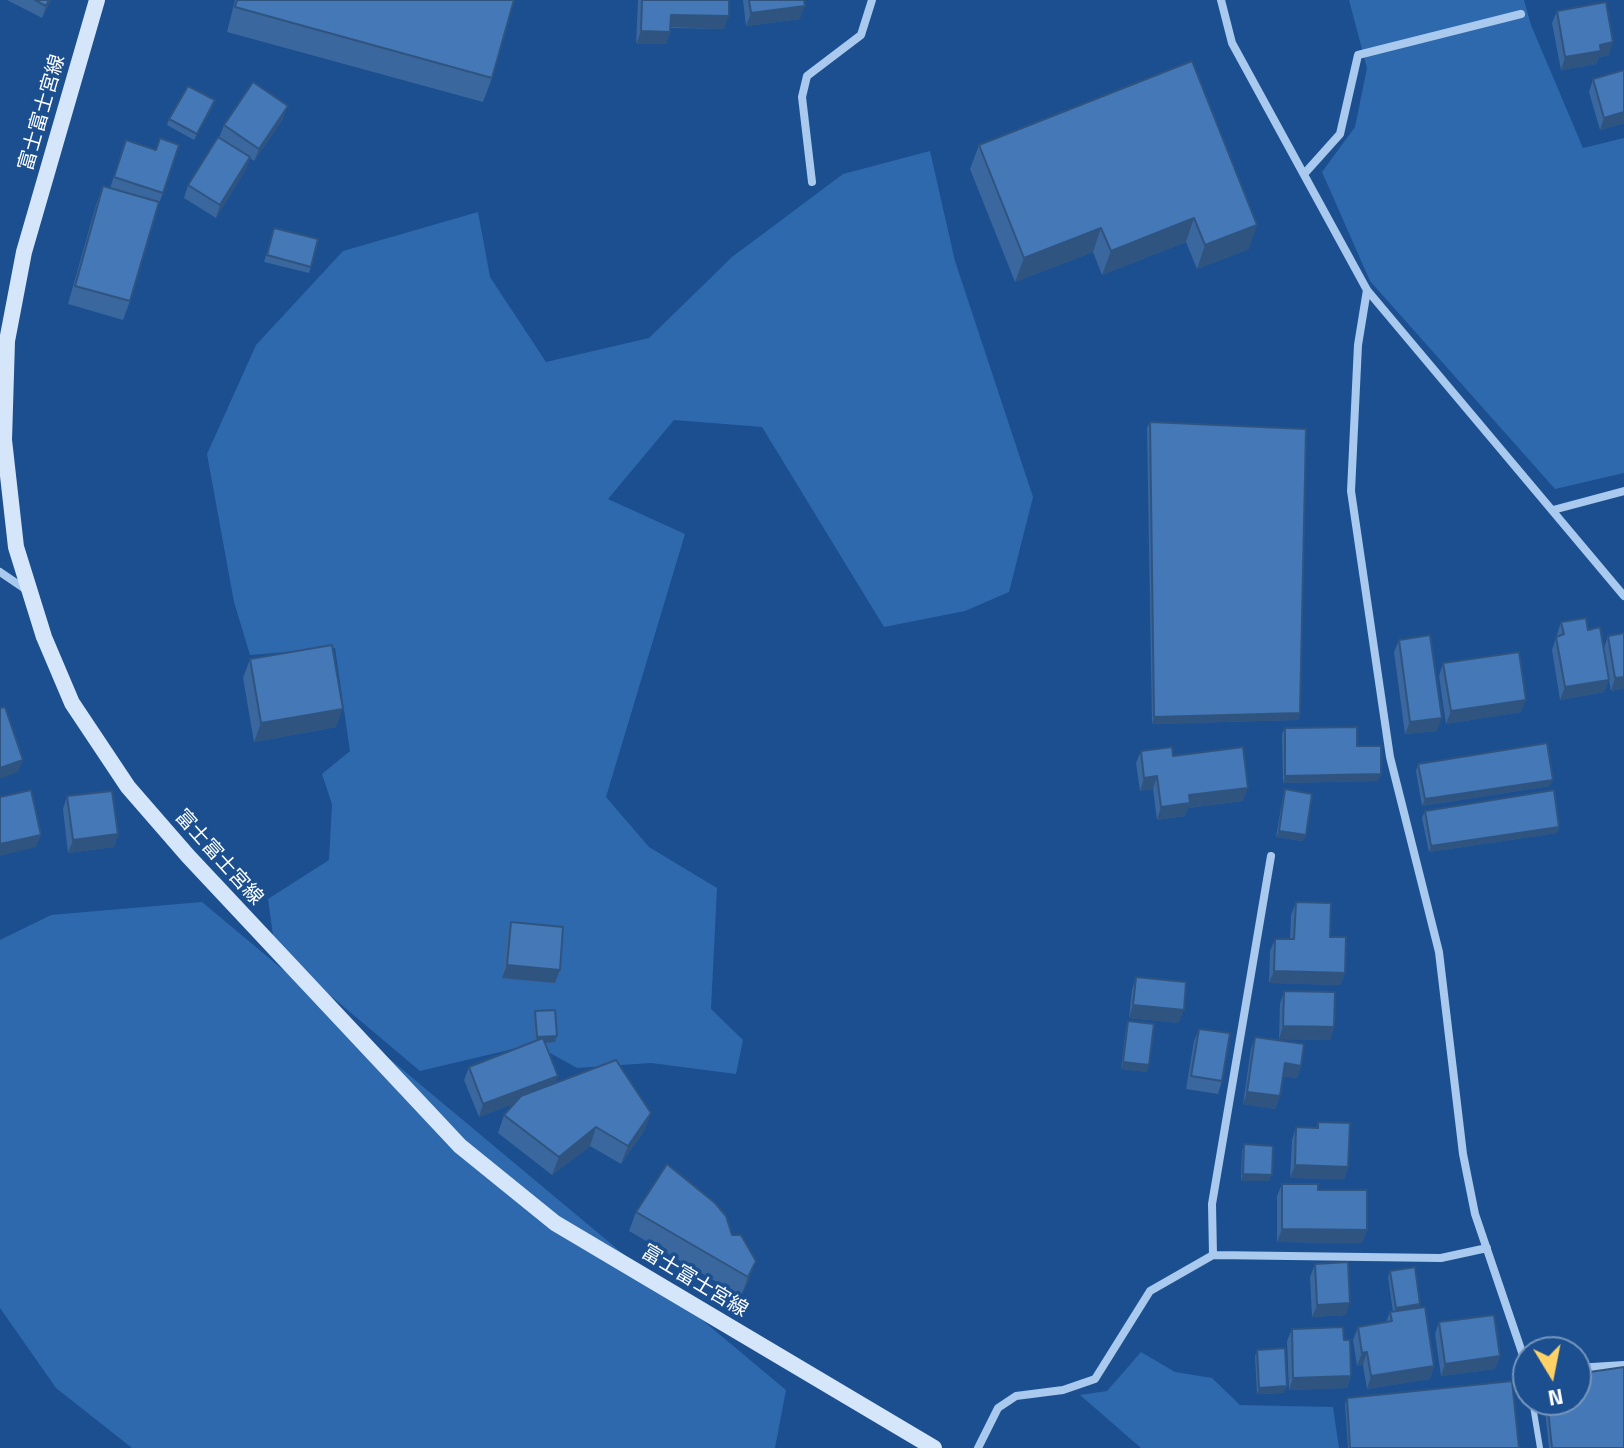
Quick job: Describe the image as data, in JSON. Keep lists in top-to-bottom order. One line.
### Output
{"streets":{"main road":["富士富士宮線"]},"north":"bottom"}
